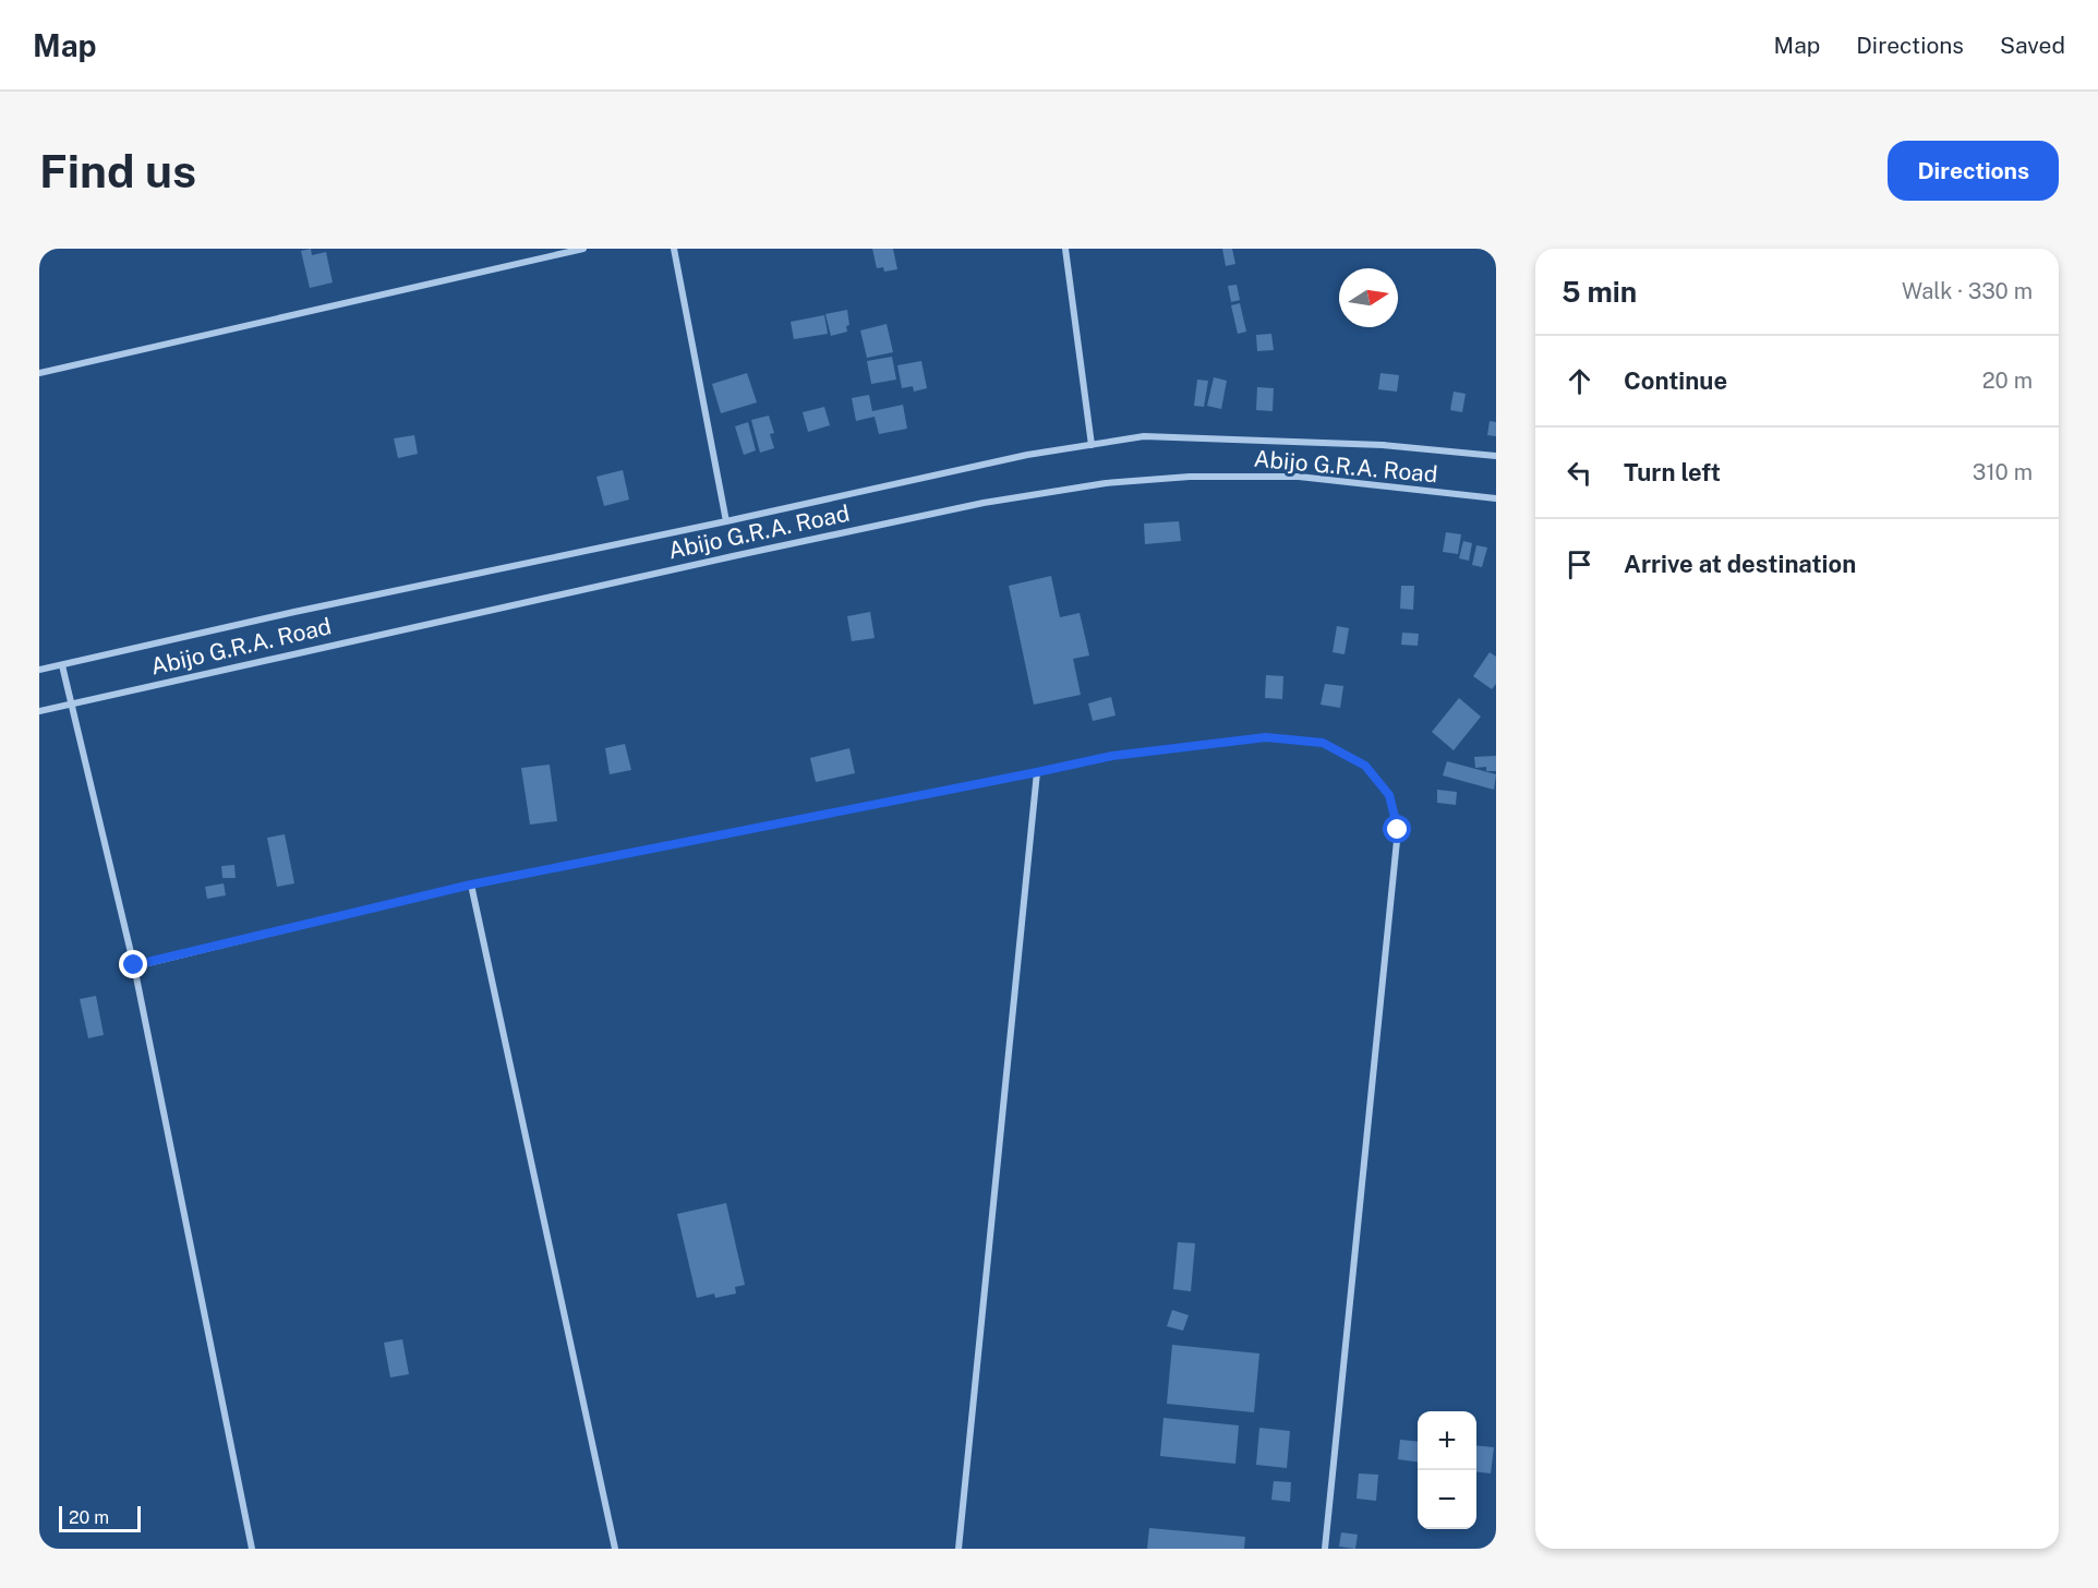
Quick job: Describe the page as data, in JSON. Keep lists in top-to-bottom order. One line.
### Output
{"streets":{"street":["Abijo G.R.A. Road"]},"scale_bar":"20 m","north":"right","page":{"header":"Map","nav":["Map","Directions","Saved"],"buttons":"Directions","title":"Find us","heading":["5 min","Walk · 330 m"],"list":[["Continue","20 m"],["Turn left","310 m"],"Arrive at destination"],"map_buttons":["+","−"],"scale":"20 m"}}
